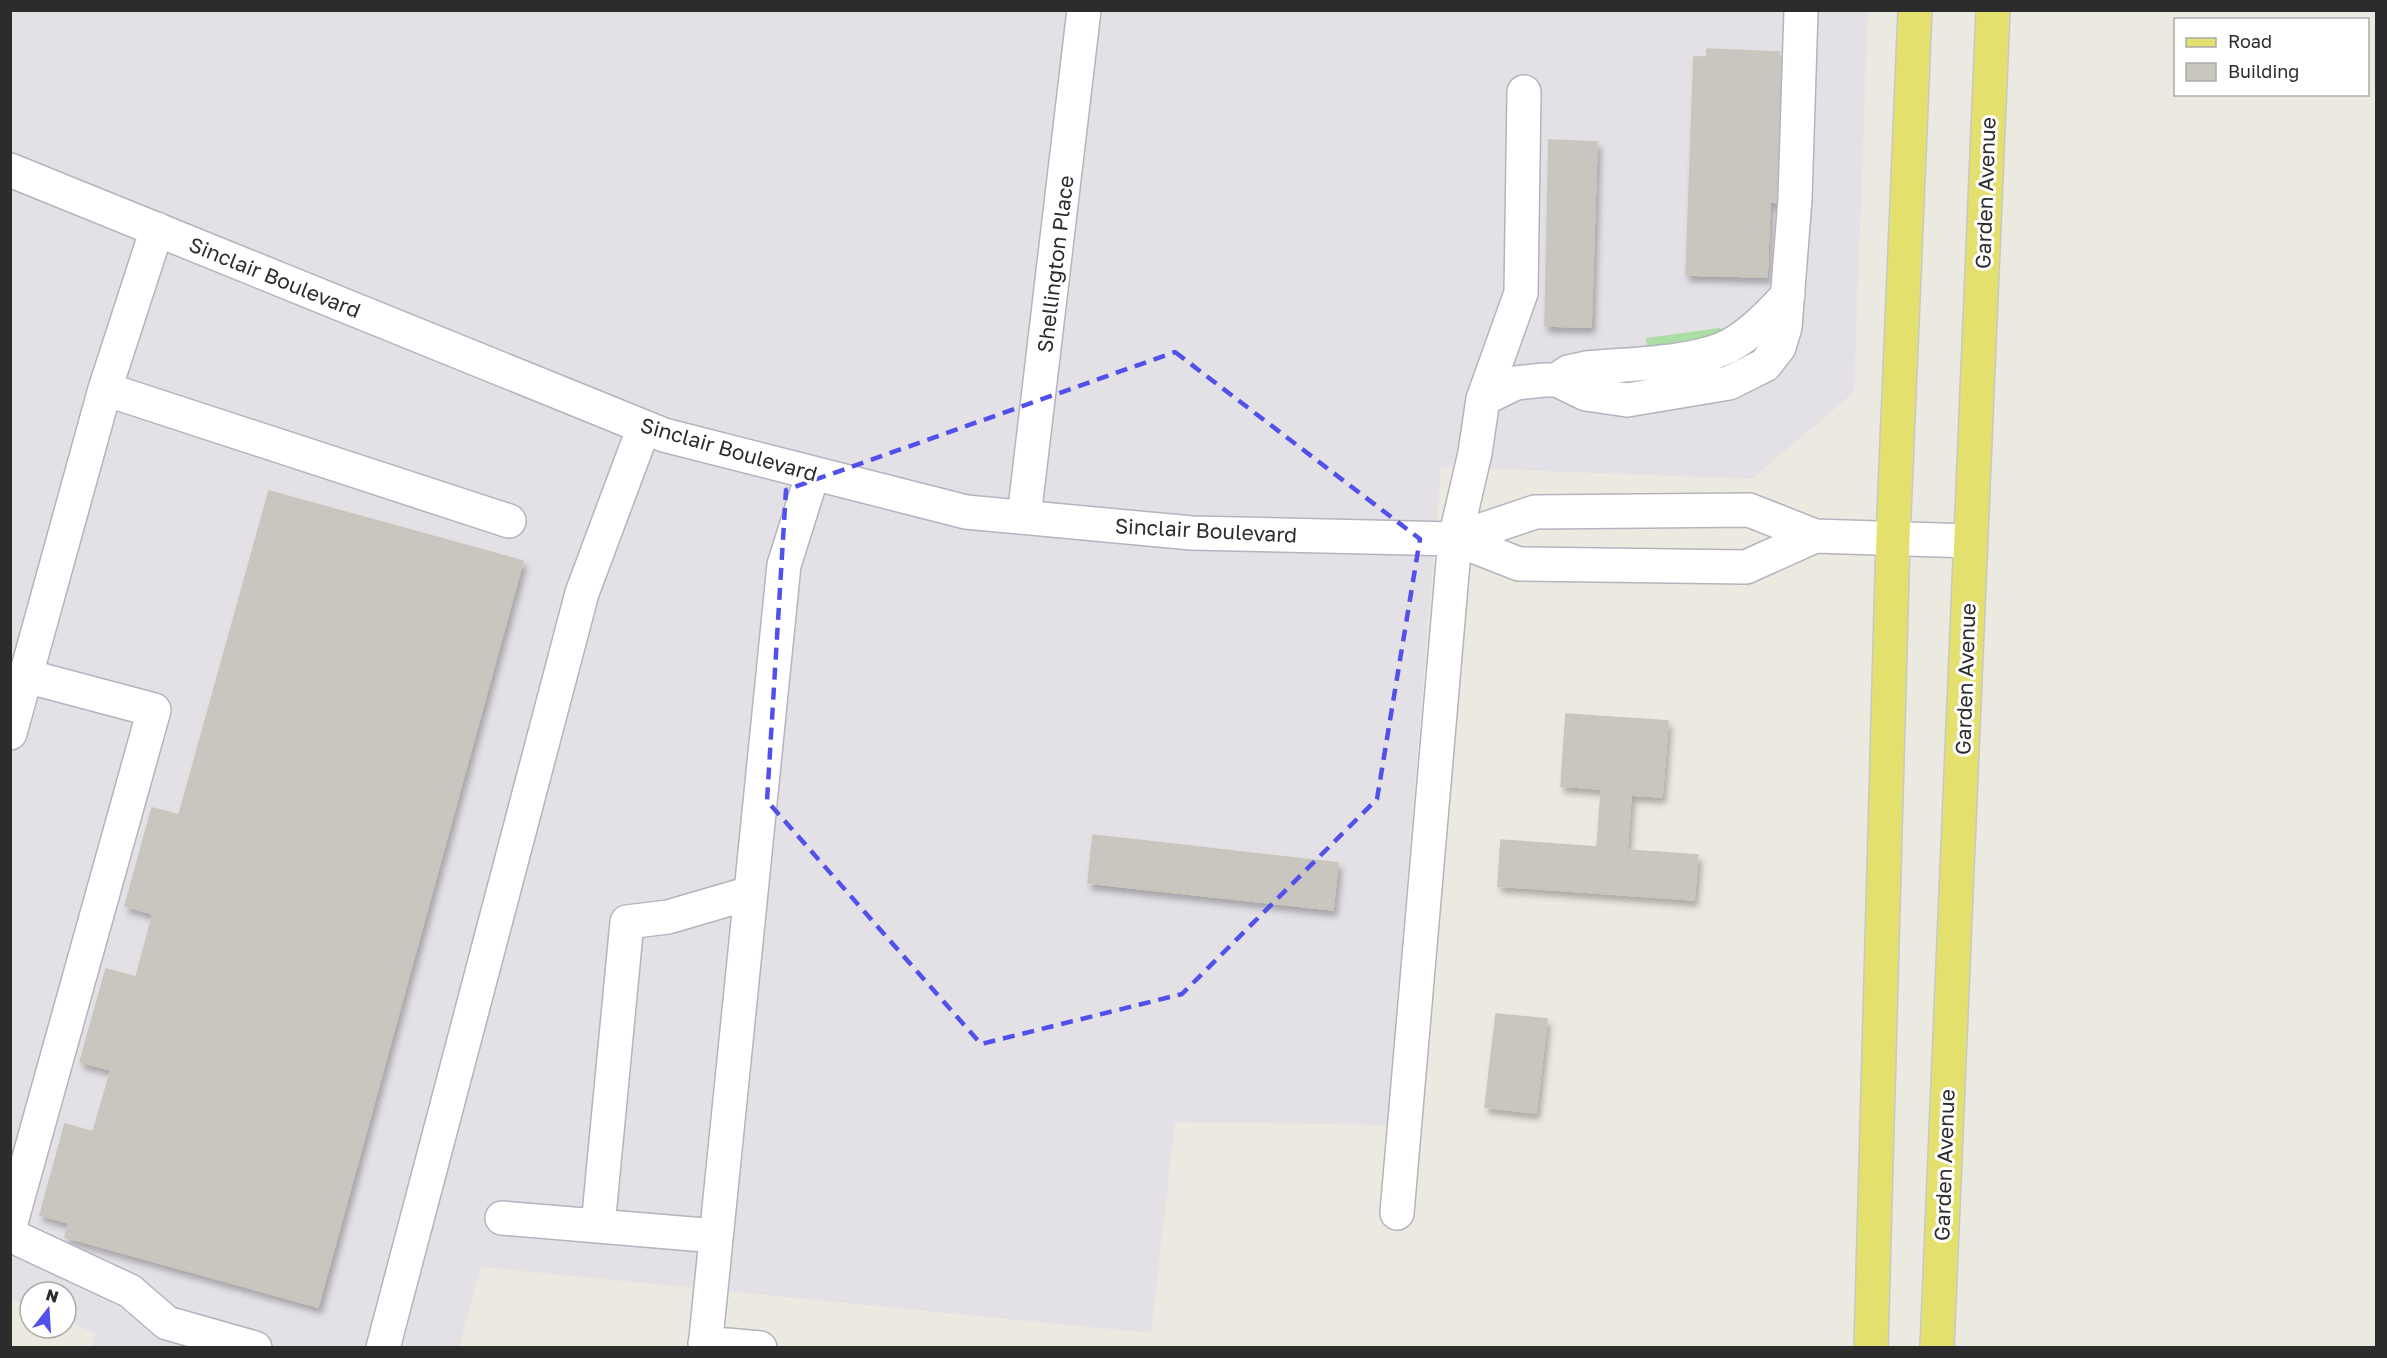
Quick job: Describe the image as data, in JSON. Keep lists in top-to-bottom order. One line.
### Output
{"streets":{"main road":["Garden Avenue"],"street":["Shellington Place","Sinclair Boulevard"]},"crossings":[["Garden Avenue","Sinclair Boulevard"],["Shellington Place","Sinclair Boulevard"]],"legend":["Road","Building"],"north":"top"}
